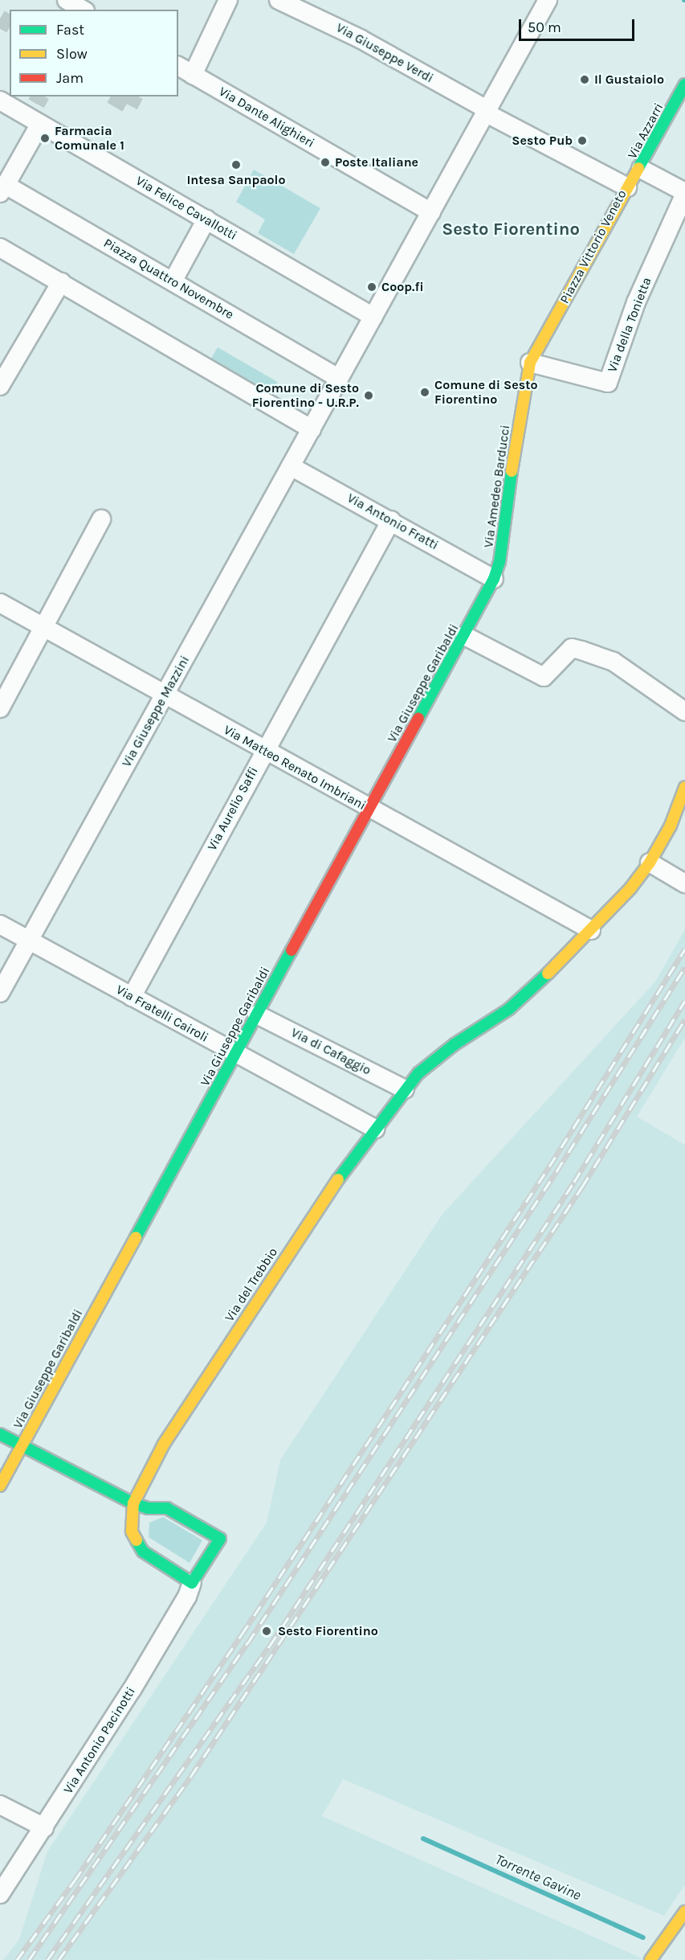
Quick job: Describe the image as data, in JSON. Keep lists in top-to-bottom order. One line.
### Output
{"streets":{"street":["Via Giuseppe Verdi","Via Dante Alighieri","Via Azzarri","Via Felice Cavallotti","Piazza Vittorio Veneto","Piazza Quattro Novembre","Via della Tonietta","Via Amedeo Barducci","Via Antonio Fratti","Via Giuseppe Garibaldi","Via Giuseppe Mazzini","Via Matteo Renato Imbriani","Via Aurelio Saffi","Via Fratelli Cairoli","Via di Cafaggio","Via del Trebbio","Via Antonio Pacinotti"]},"crossings":[["Via Giuseppe Verdi","Piazza Vittorio Veneto"],["Via Azzarri","Piazza Vittorio Veneto"],["Via Felice Cavallotti","Via Giuseppe Mazzini"],["Piazza Vittorio Veneto","Via della Tonietta"],["Piazza Vittorio Veneto","Via Amedeo Barducci"],["Piazza Quattro Novembre","Via Giuseppe Mazzini"],["Via Amedeo Barducci","Via Antonio Fratti"],["Via Amedeo Barducci","Via Giuseppe Garibaldi"],["Via Antonio Fratti","Via Giuseppe Garibaldi"],["Via Antonio Fratti","Via Giuseppe Mazzini"],["Via Antonio Fratti","Via Aurelio Saffi"],["Via Giuseppe Garibaldi","Via Matteo Renato Imbriani"],["Via Giuseppe Garibaldi","Via Fratelli Cairoli"],["Via Giuseppe Garibaldi","Via di Cafaggio"],["Via Giuseppe Mazzini","Via Matteo Renato Imbriani"],["Via Giuseppe Mazzini","Via Fratelli Cairoli"],["Via Matteo Renato Imbriani","Via Aurelio Saffi"],["Via Matteo Renato Imbriani","Via del Trebbio"],["Via Aurelio Saffi","Via Fratelli Cairoli"],["Via Fratelli Cairoli","Via del Trebbio"],["Via di Cafaggio","Via del Trebbio"]],"districts":["Sesto Fiorentino"],"water":["Torrente Gavine"],"places":["Il Gustaiolo","Farmacia Comunale 1","Sesto Pub","Poste Italiane","Intesa Sanpaolo","Coop.fi","Comune di Sesto Fiorentino","Comune di Sesto Fiorentino - U.R.P.","Sesto Fiorentino"],"legend":["Fast","Slow","Jam"],"scale_bar":"50 m"}
